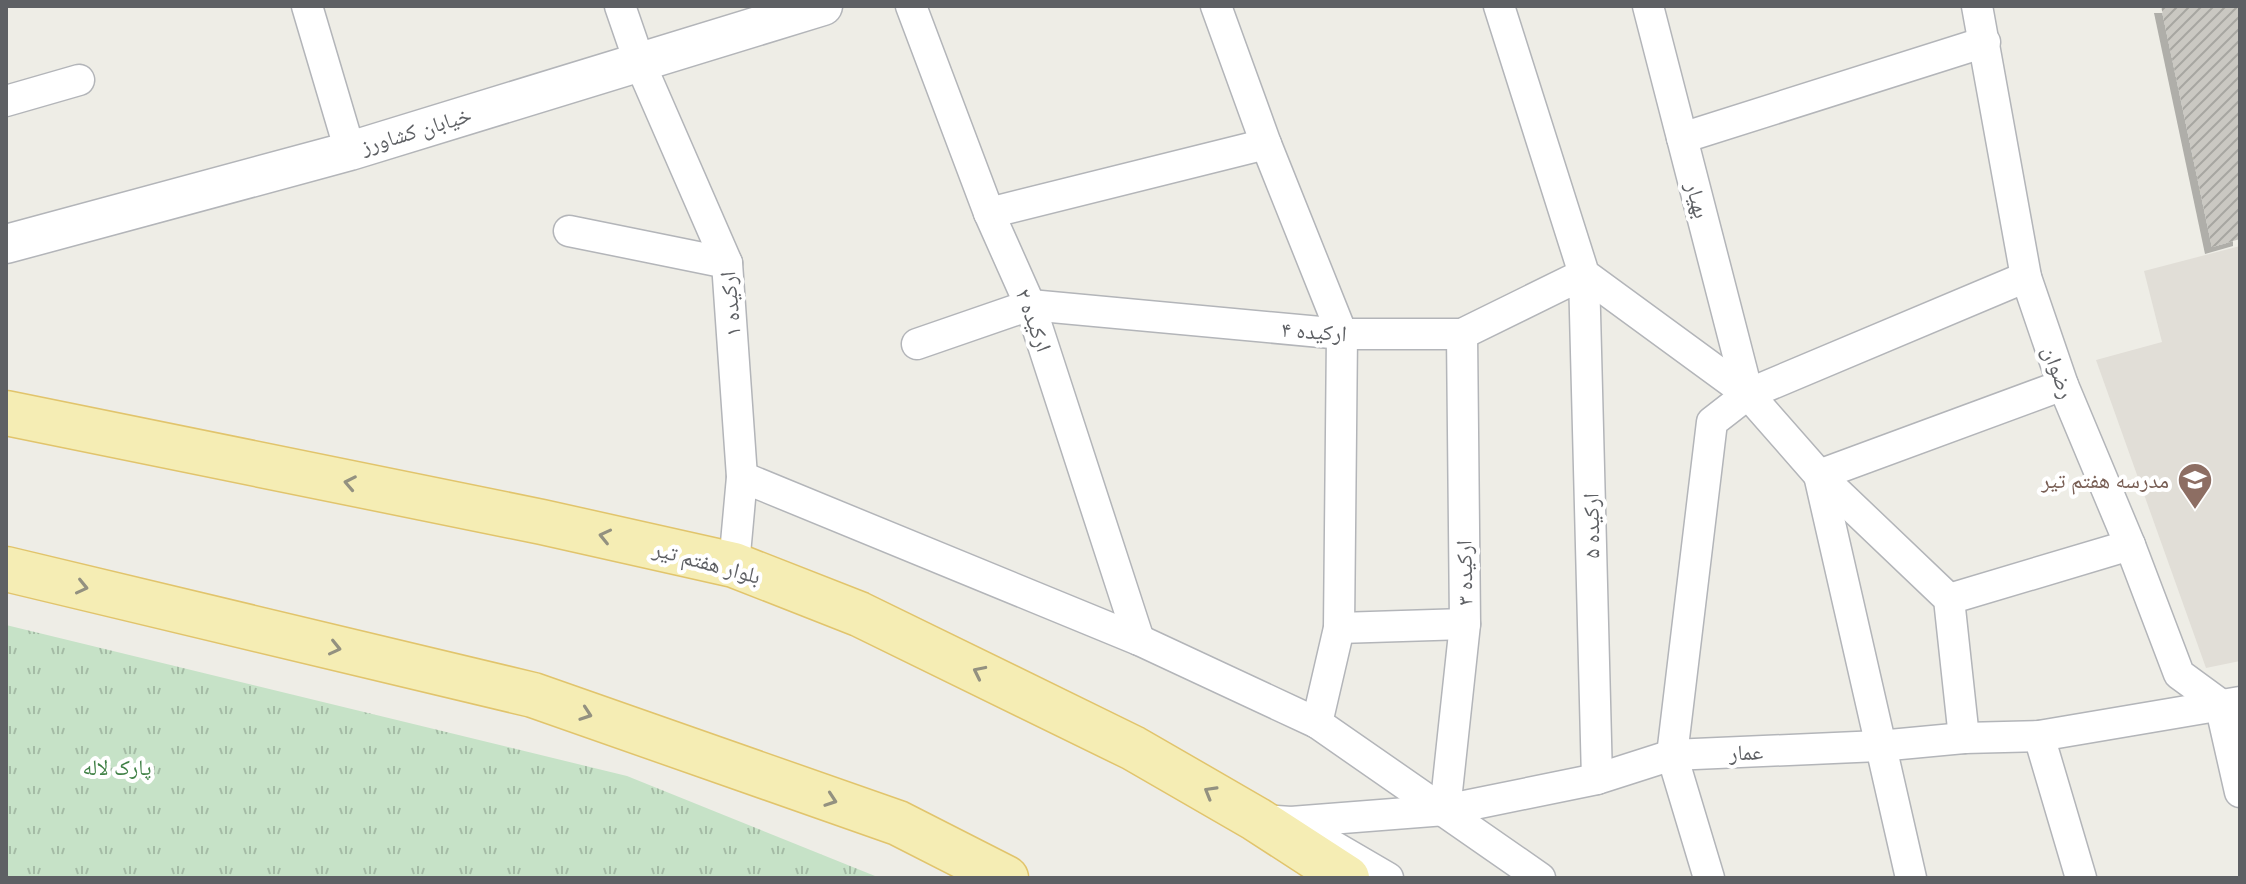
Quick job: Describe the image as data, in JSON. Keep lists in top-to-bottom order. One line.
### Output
{"streets":{"main road":["بلوار هفتم تیر"],"street":["خیابان کشاورز","بهیار","ارکیده ۱","ارکیده ۲","ارکیده ۴","رضوان","ارکیده ۵","ارکیده ۳","عمار"]},"crossings":[["خیابان کشاورز","ارکیده ۱"],["ارکیده ۱","بلوار هفتم تیر"],["ارکیده ۲","ارکیده ۴"],["ارکیده ۴","ارکیده ۵"],["ارکیده ۴","ارکیده ۳"],["رضوان","عمار"],["ارکیده ۵","عمار"],["بلوار هفتم تیر","عمار"],["ارکیده ۳","عمار"]],"parks":["پارک لاله"],"places":{"school or university":["مدرسه هفتم تیر"]}}
